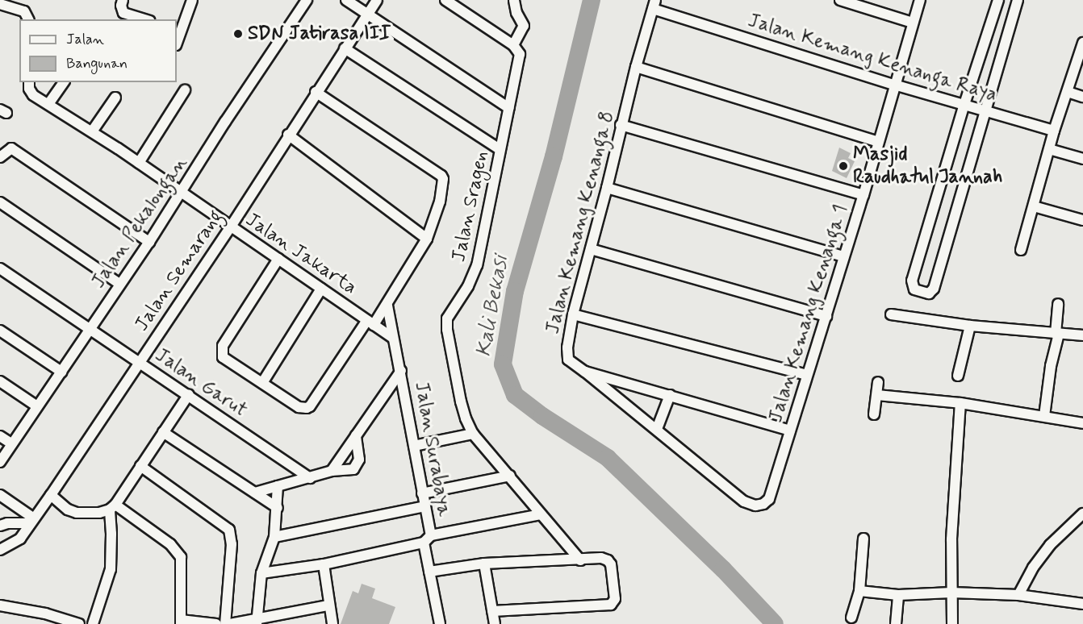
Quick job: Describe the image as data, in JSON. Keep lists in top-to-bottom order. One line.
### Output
{"streets":{"street":["Jalan Kemang Kenanga Raya","Jalan Sragen","Jalan Pekalongan","Jalan Kemang Kenanga 8","Jalan Jakarta","Jalan Semarang","Jalan Kemang Kenanga 1","Jalan Garut","Jalan Surabaya"]},"crossings":[["Jalan Kemang Kenanga Raya","Jalan Kemang Kenanga 8"],["Jalan Kemang Kenanga Raya","Jalan Kemang Kenanga 1"],["Jalan Pekalongan","Jalan Jakarta"],["Jalan Pekalongan","Jalan Garut"],["Jalan Kemang Kenanga 8","Jalan Kemang Kenanga 1"],["Jalan Jakarta","Jalan Semarang"],["Jalan Jakarta","Jalan Surabaya"],["Jalan Semarang","Jalan Garut"]],"water":["Kali Bekasi"],"places":["SDN Jatirasa III","Masjid Raudhatul Jannah"],"legend":["Jalan","Bangunan"]}
